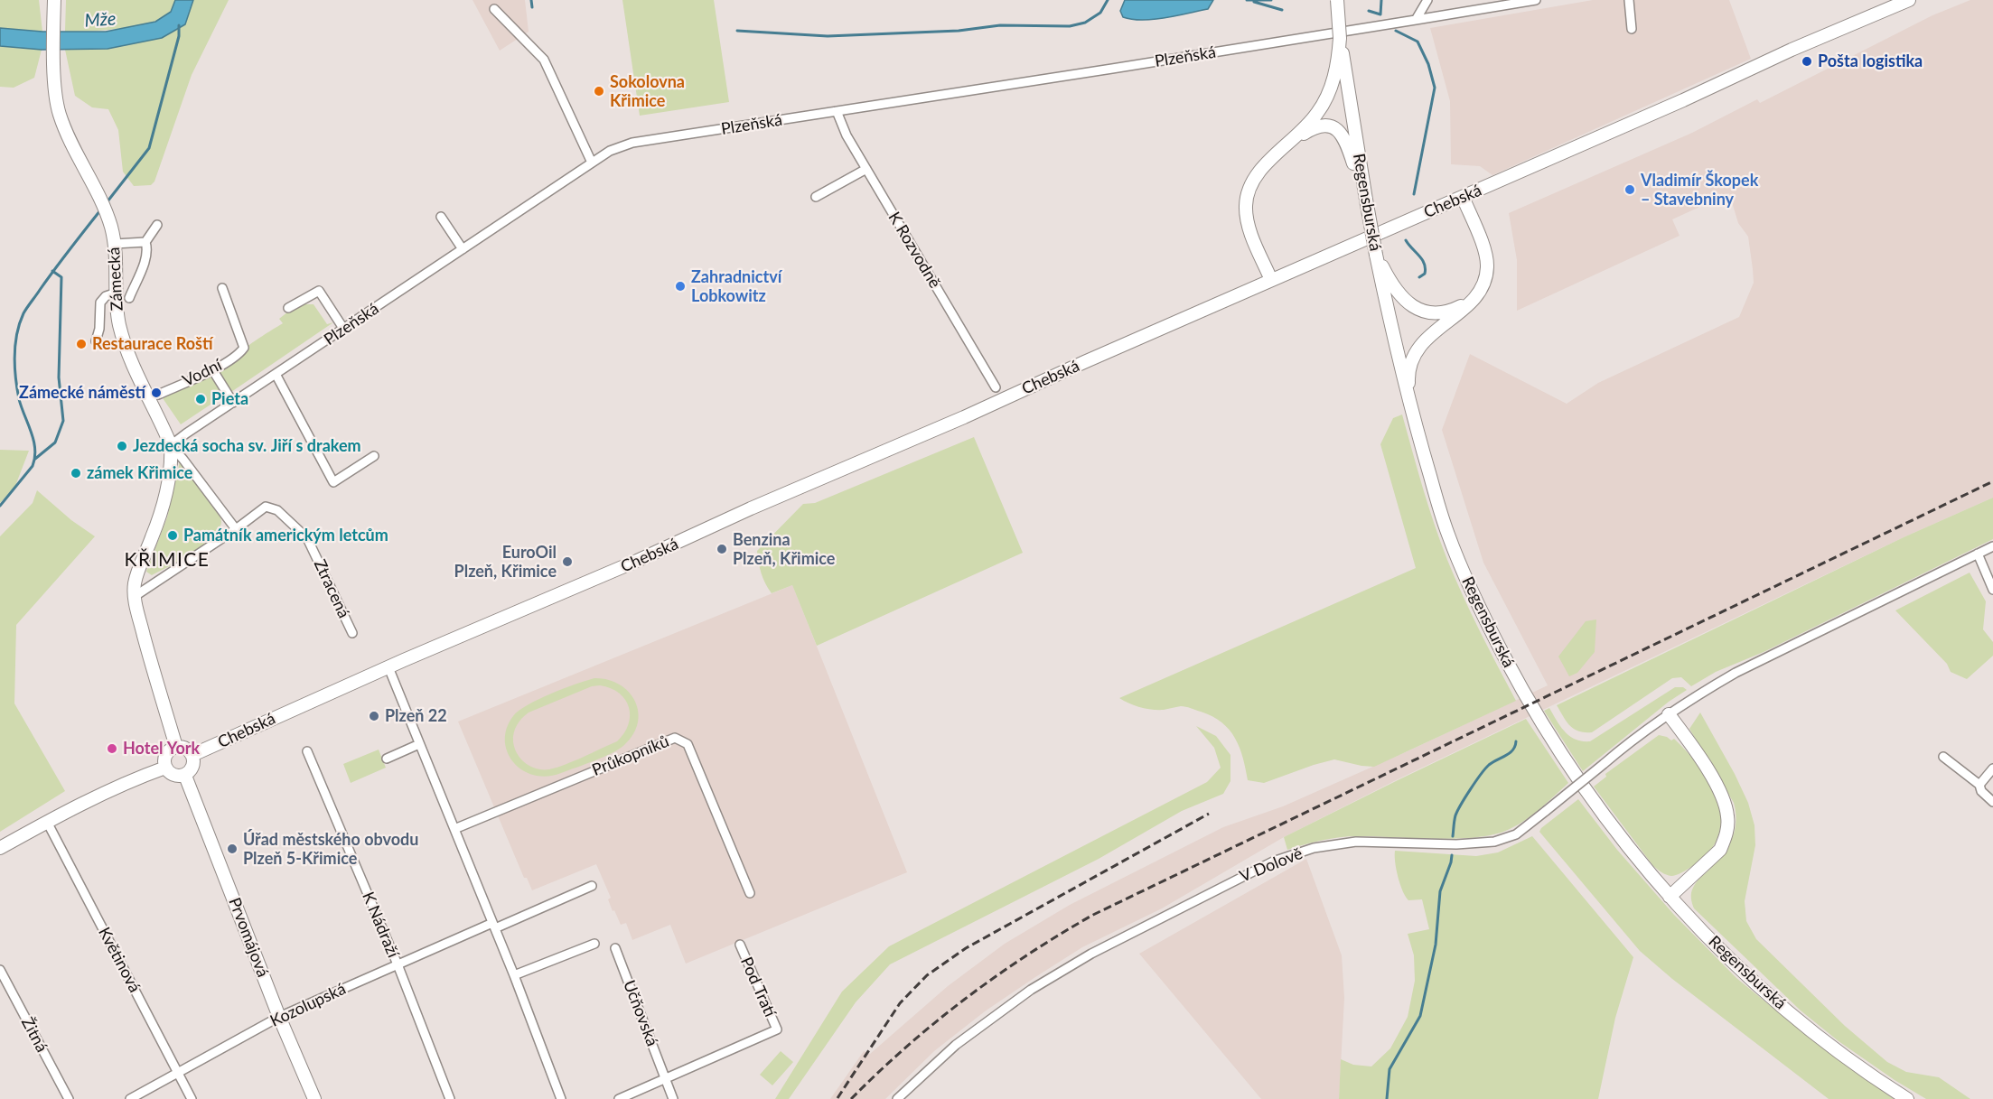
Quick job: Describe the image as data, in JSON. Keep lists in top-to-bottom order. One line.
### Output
{"streets":{"main road":["Chebská","Regensburská","Zámecká","Prvomájová"],"street":["Plzeňská","K Rozvodně","Vodní","Ztracená","Průkopníků","V Dolově","K Nádraží","Květinová","Pod Tratí","Kozolupská","Učňovská","Žitná"]},"crossings":[["Plzeňská","K Rozvodně"],["Plzeňská","Zámecká"],["Chebská","Prvomájová"],["K Nádraží","Kozolupská"],["Prvomájová","Kozolupská"],["Květinová","Kozolupská"],["Pod Tratí","Učňovská"]],"districts":["KŘIMICE"],"water":["Mže"],"places":["Pošta logistika","Sokolovna Křimice","Vladimír Škopek – Stavebniny","Zahradnictví Lobkowitz","Restaurace Roští","Zámecké náměstí","Pieta","Jezdecká socha sv. Jiří s drakem","zámek Křimice","Památník americkým letcům","Benzina Plzeň, Křimice","EuroOil Plzeň, Křimice","Plzeň 22","Hotel York","Úřad městského obvodu Plzeň 5-Křimice"]}
